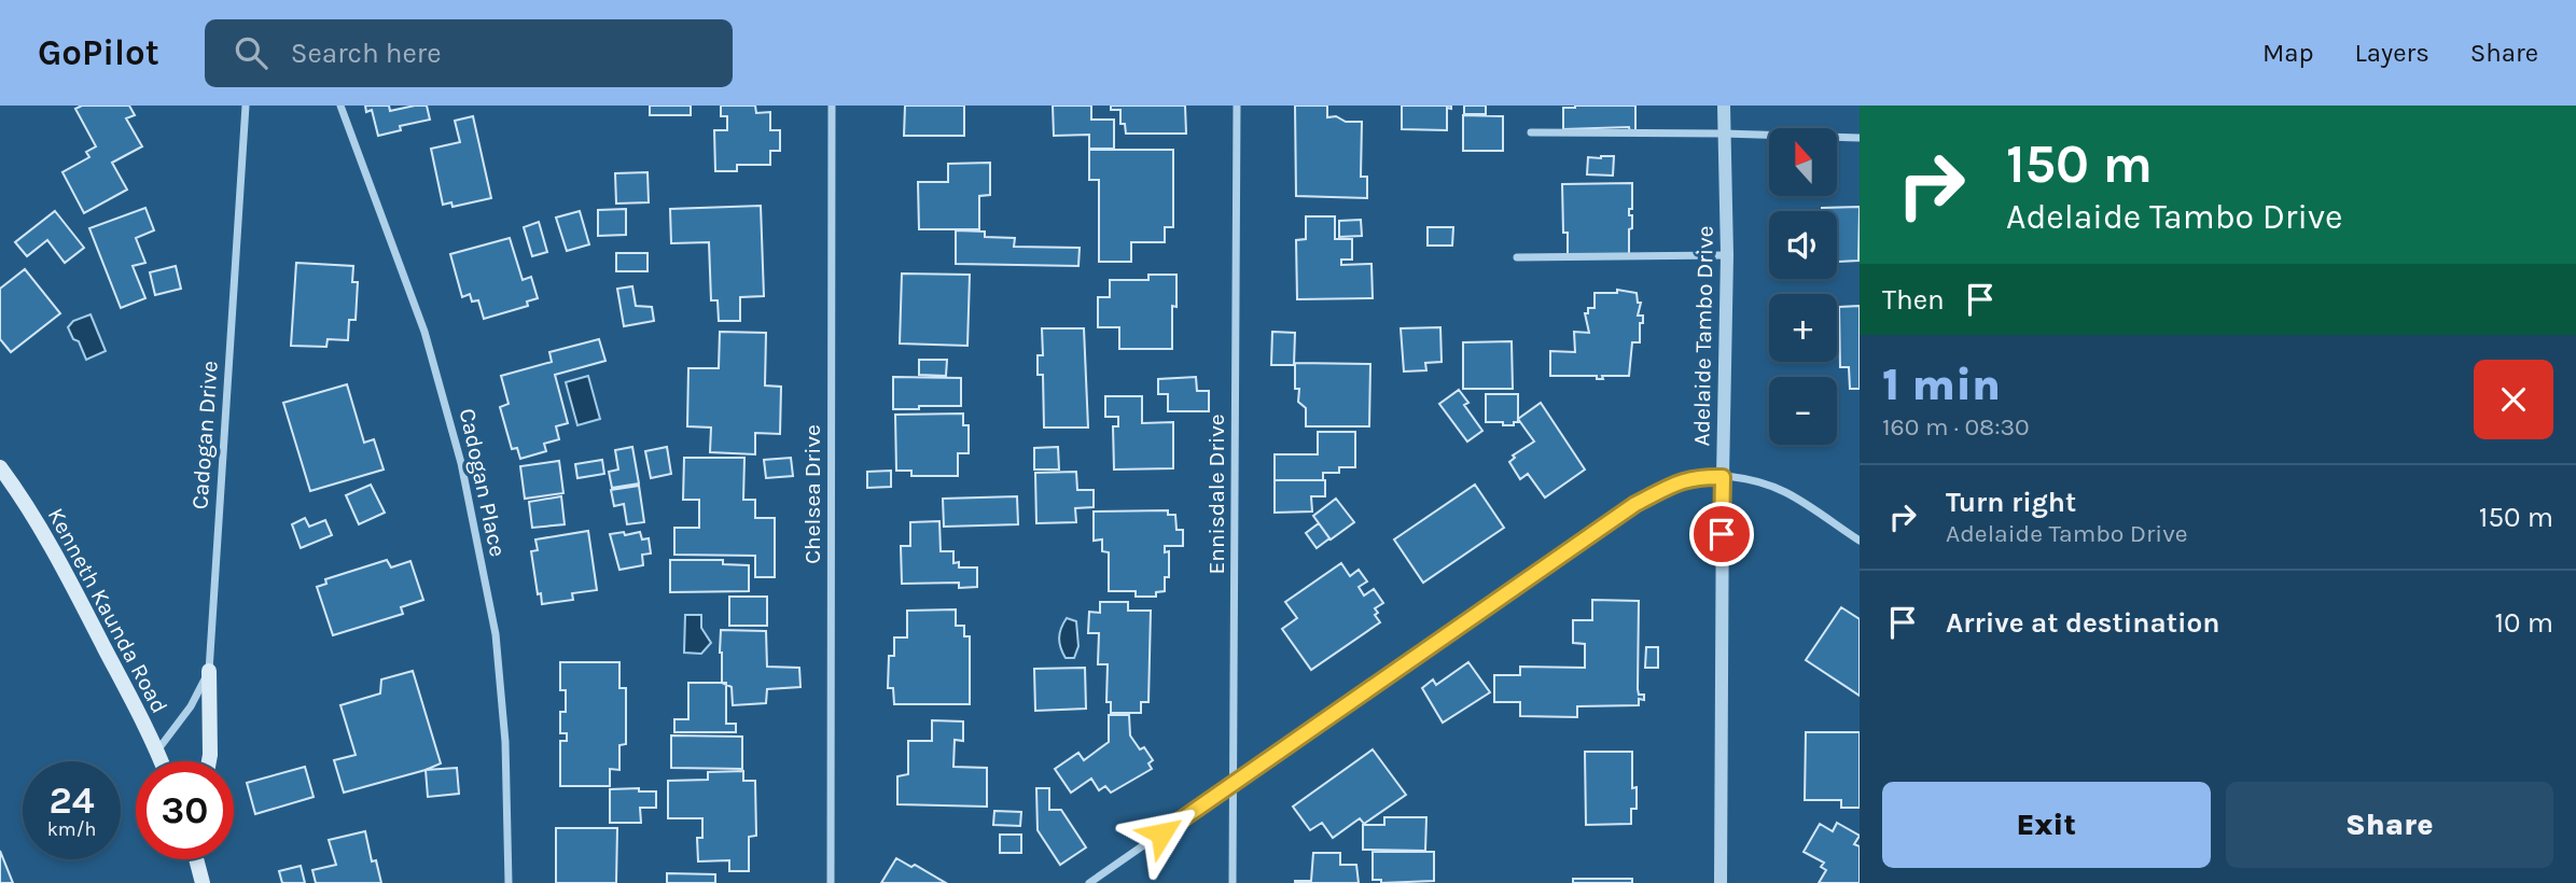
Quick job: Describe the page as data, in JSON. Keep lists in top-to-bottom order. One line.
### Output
{"streets":{"main road":["Kenneth Kaunda Road"],"street":["Adelaide Tambo Drive","Cadogan Drive","Cadogan Place","Chelsea Drive","Ennisdale Drive"]},"crossings":[["Cadogan Drive","Kenneth Kaunda Road"]],"north":"top","page":{"header":"GoPilot","search":"Search here","nav":["Map","Layers","Share"],"turn":["150 m","Adelaide Tambo Drive"],"map_buttons":["+","−"],"then":"Then","heading":["1 min","160 m · 08:30"],"list":[{"name":"Turn right","note":"Adelaide Tambo Drive","value":"150 m"},{"name":"Arrive at destination","value":"10 m"}],"speed":"24 km/h","limit":"30","buttons":["Exit","Share"]}}
